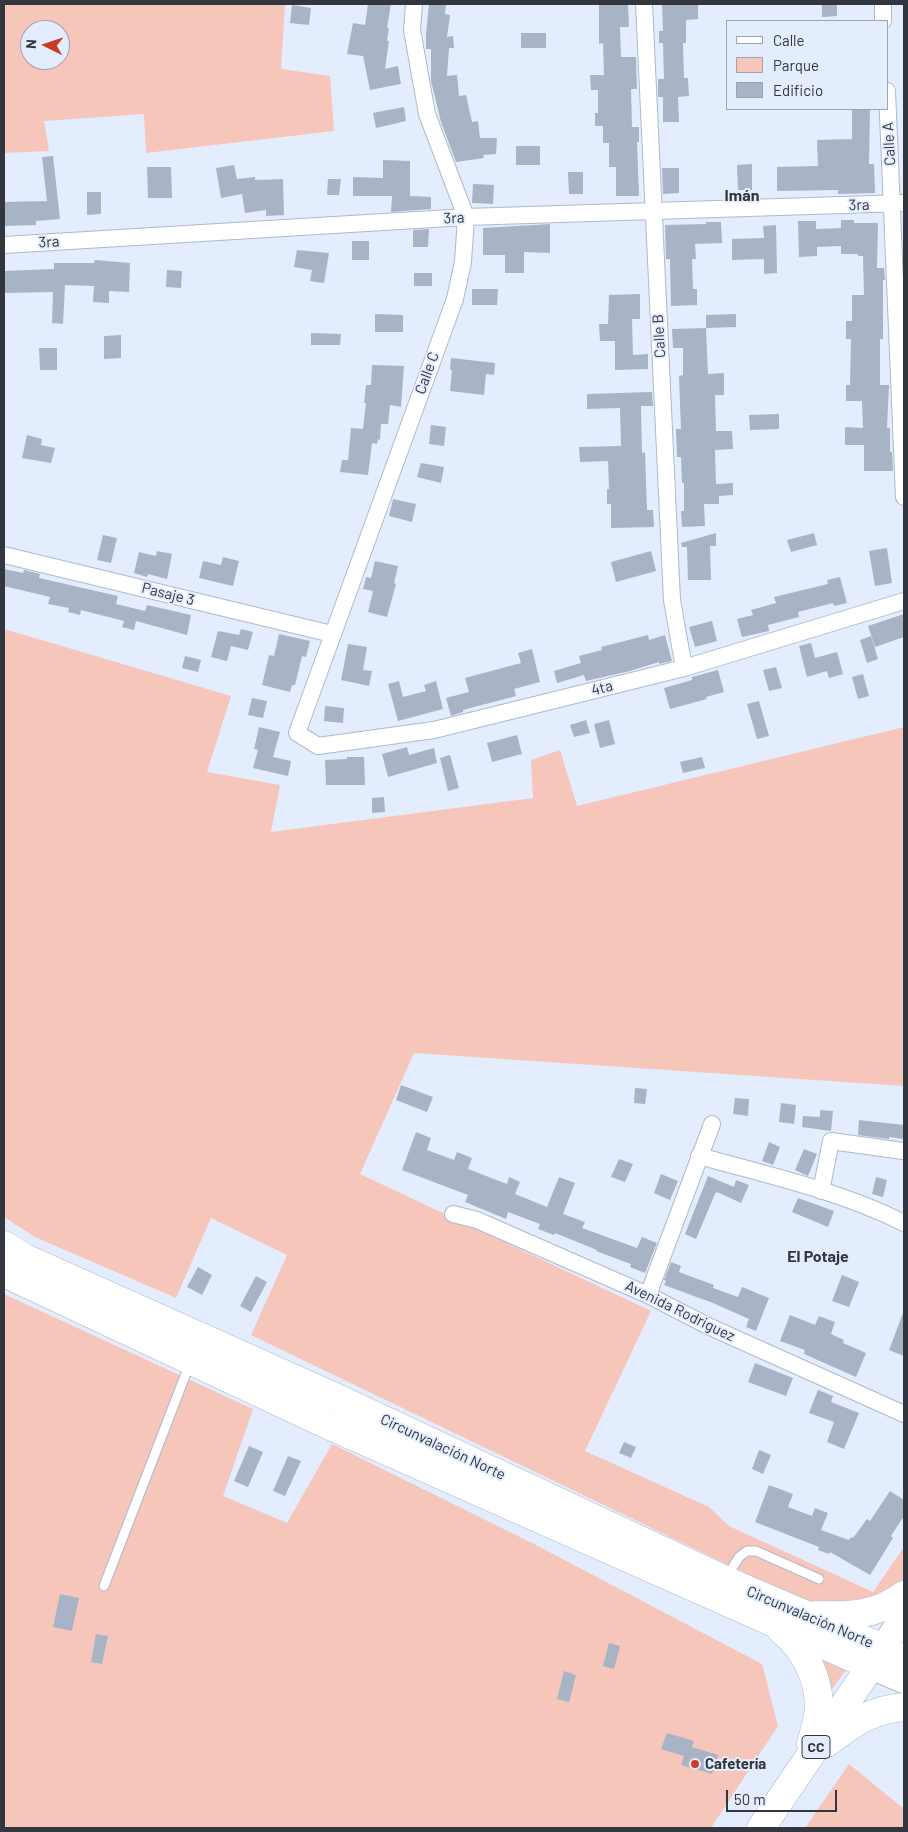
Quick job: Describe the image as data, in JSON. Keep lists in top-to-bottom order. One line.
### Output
{"streets":{"highway":["Circunvalación Norte","CC"],"street":["Calle A","3ra","Calle B","Calle C","Pasaje 3","4ta","Avenida Rodriguez"]},"crossings":[["Calle A","3ra"],["3ra","Calle B"],["3ra","Calle C"],["Calle B","4ta"],["Calle C","Pasaje 3"],["Calle C","4ta"],["Circunvalación Norte","CC"]],"districts":["Imán","El Potaje"],"places":["Cafetería"],"legend":["Calle","Parque","Edificio"],"scale_bar":"50 m","north":"left"}
